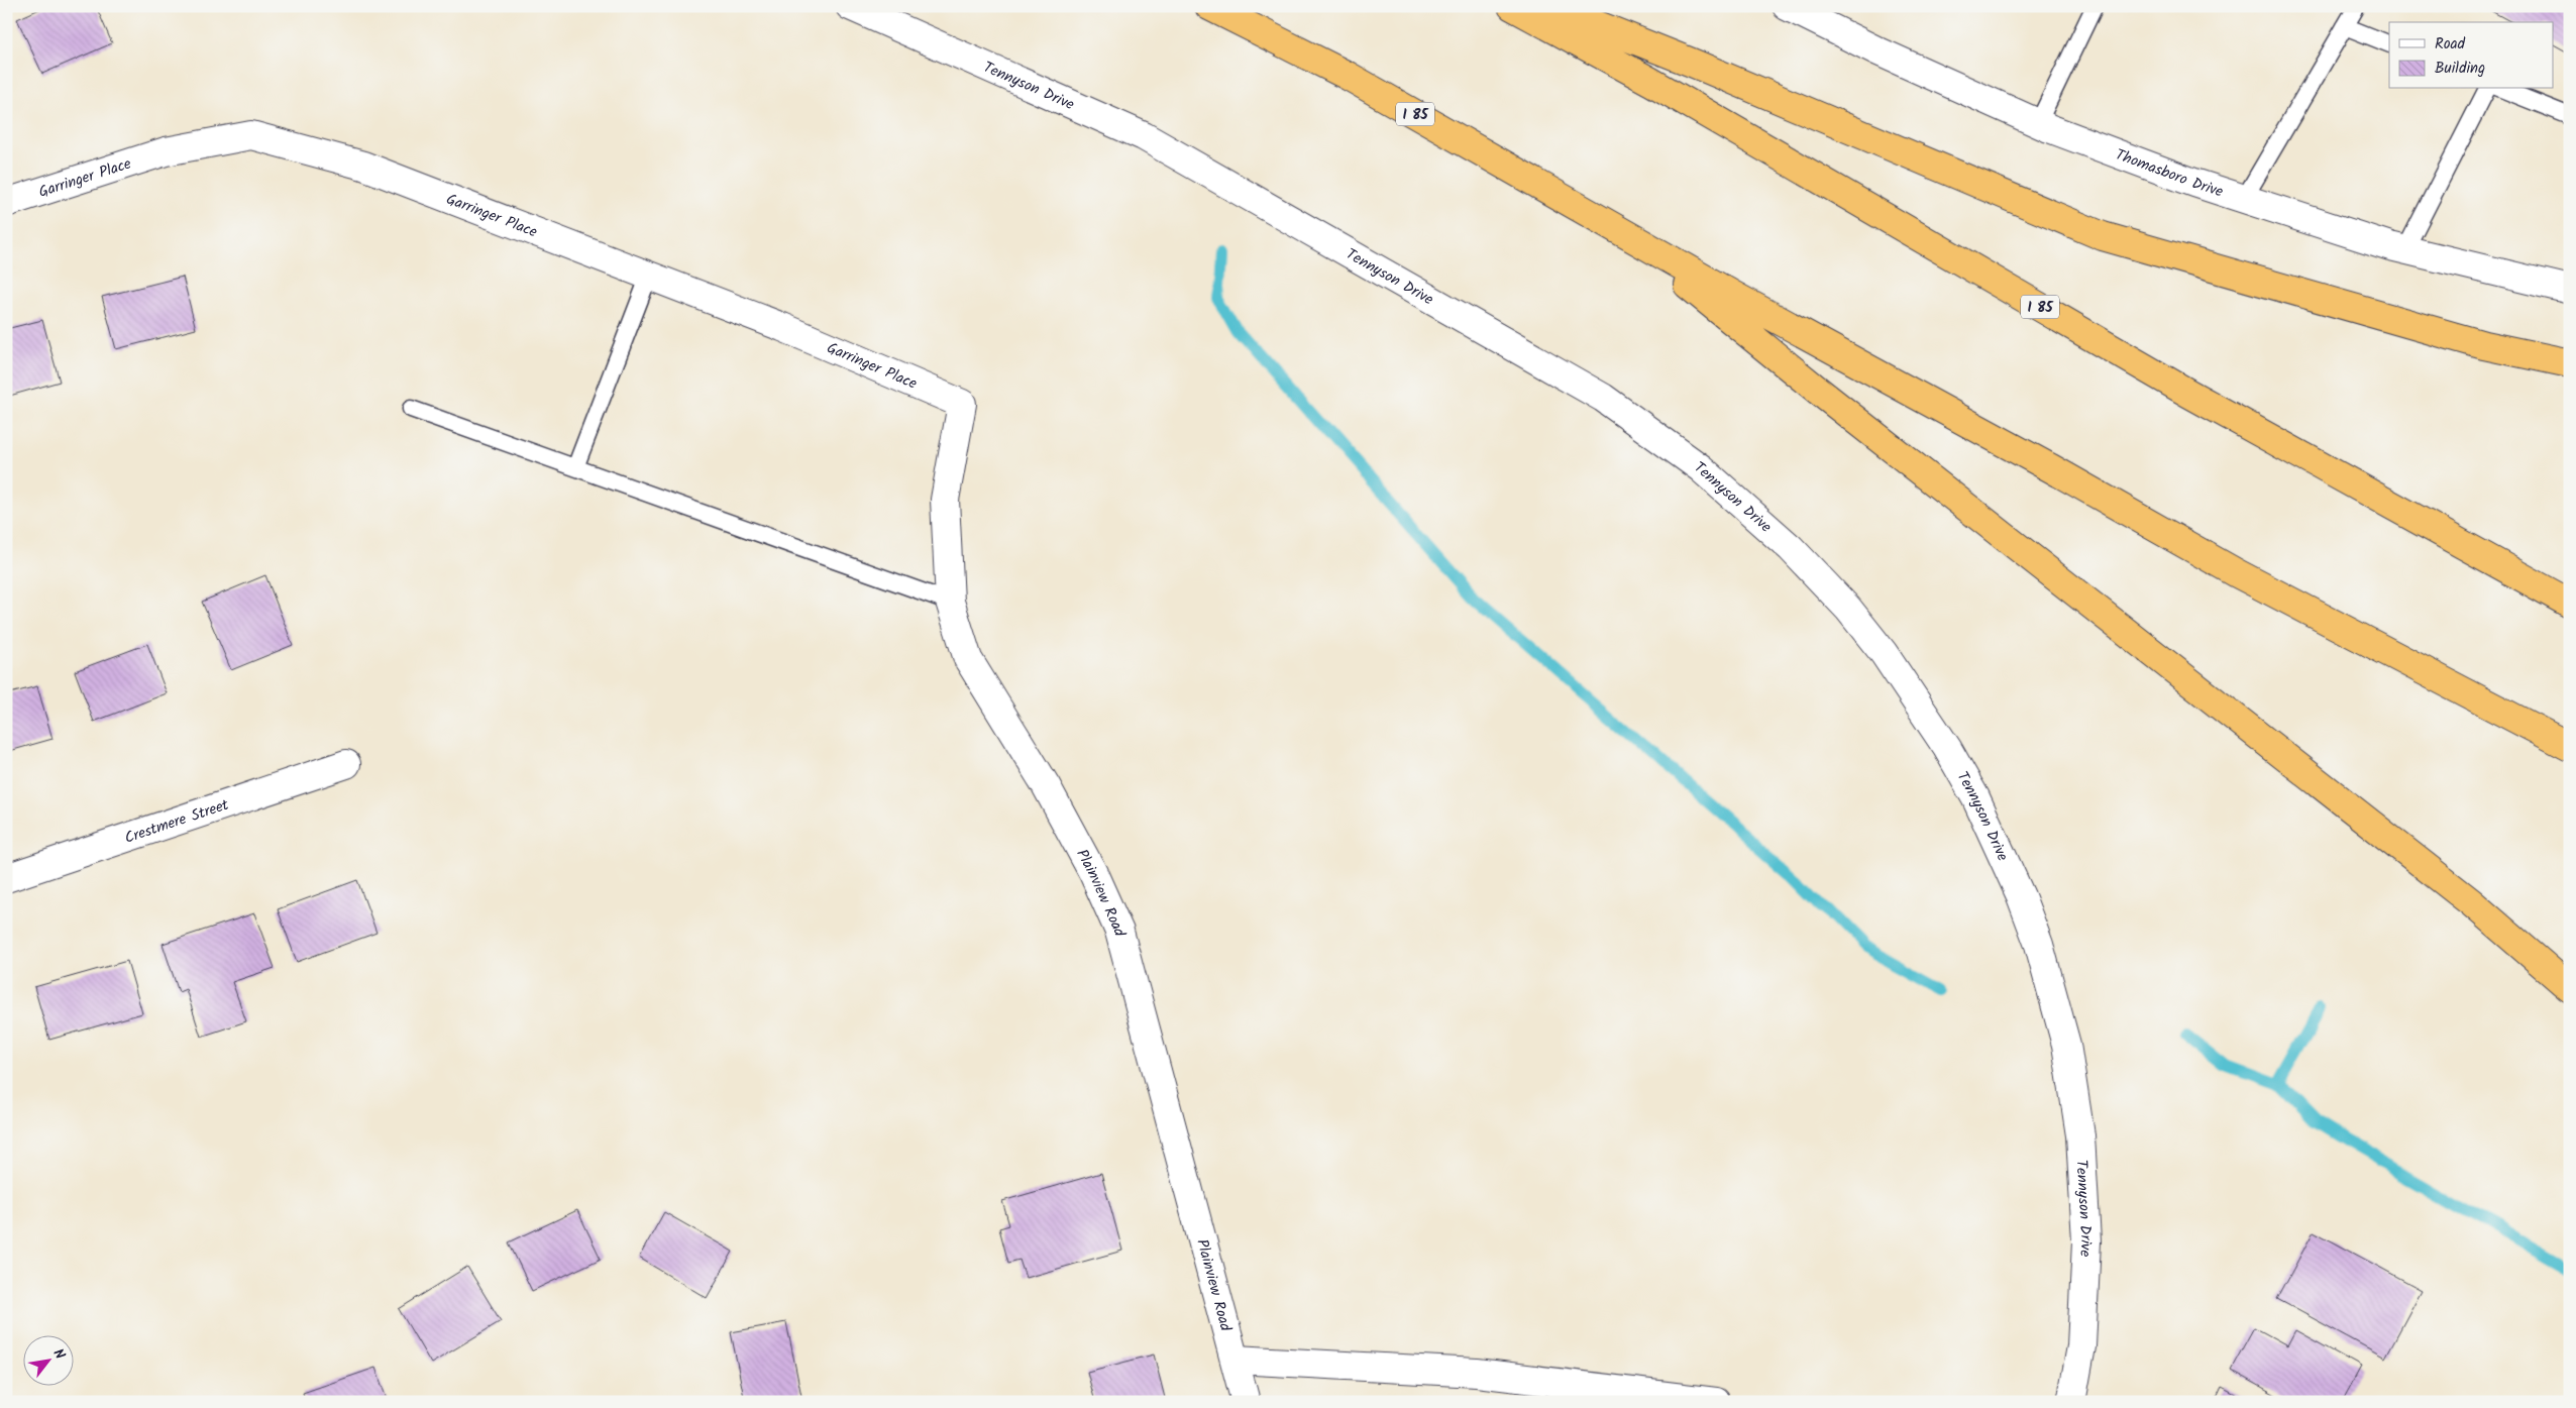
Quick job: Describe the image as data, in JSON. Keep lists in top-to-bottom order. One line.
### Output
{"streets":{"highway":["I 85"],"street":["Tennyson Drive","Thomasboro Drive","Garringer Place","Crestmere Street","Plainview Road"]},"crossings":[["Garringer Place","Plainview Road"]],"legend":["Road","Building"],"north":"top right"}
